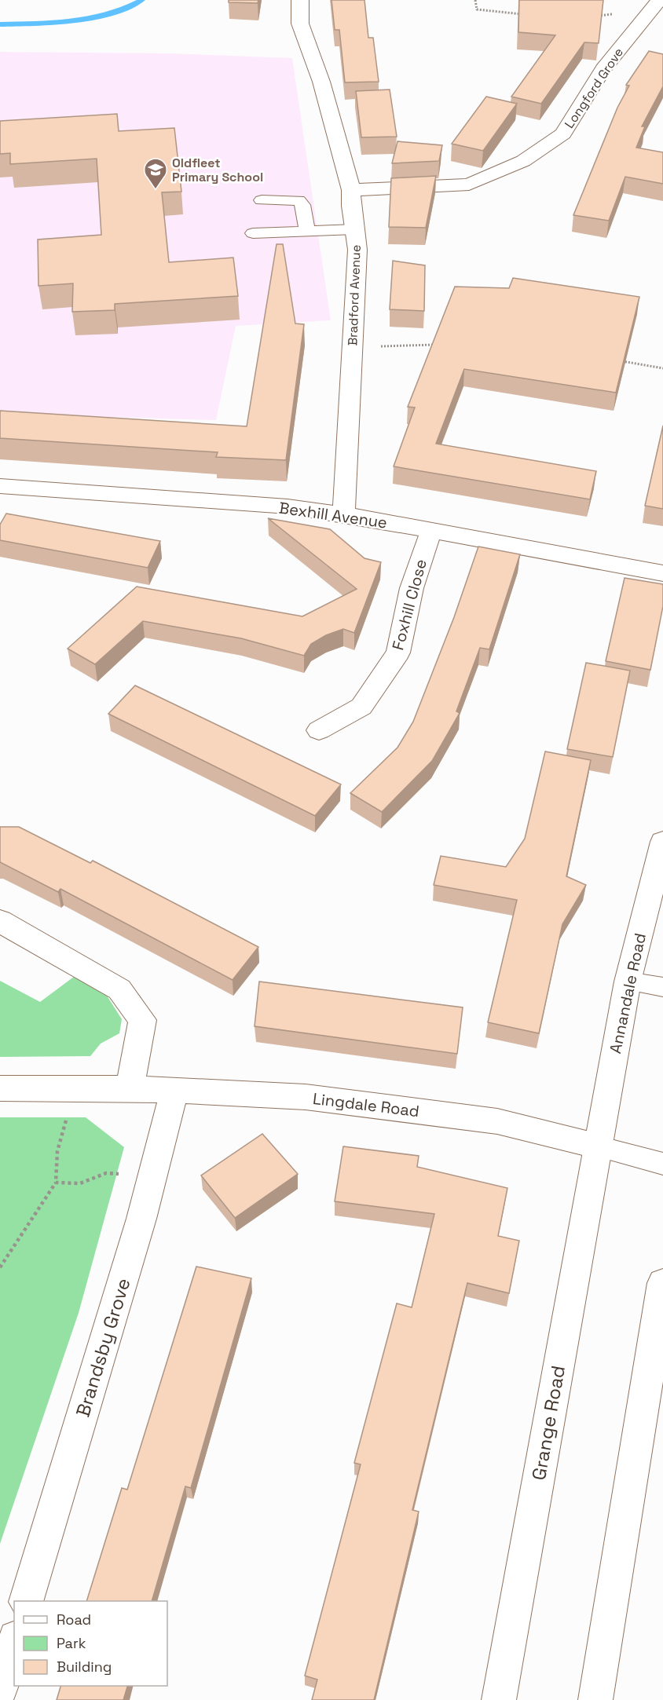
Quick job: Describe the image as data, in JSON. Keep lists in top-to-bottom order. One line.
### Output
{"streets":{"street":["Longford Grove","Bradford Avenue","Bexhill Avenue","Foxhill Close","Annandale Road","Lingdale Road","Brandsby Grove","Grange Road"]},"crossings":[["Longford Grove","Bradford Avenue"],["Bradford Avenue","Bexhill Avenue"],["Bexhill Avenue","Foxhill Close"],["Annandale Road","Lingdale Road"],["Annandale Road","Grange Road"],["Lingdale Road","Brandsby Grove"],["Lingdale Road","Grange Road"]],"places":{"school or university":["Oldfleet Primary School"]},"legend":["Road","Park","Building"]}
